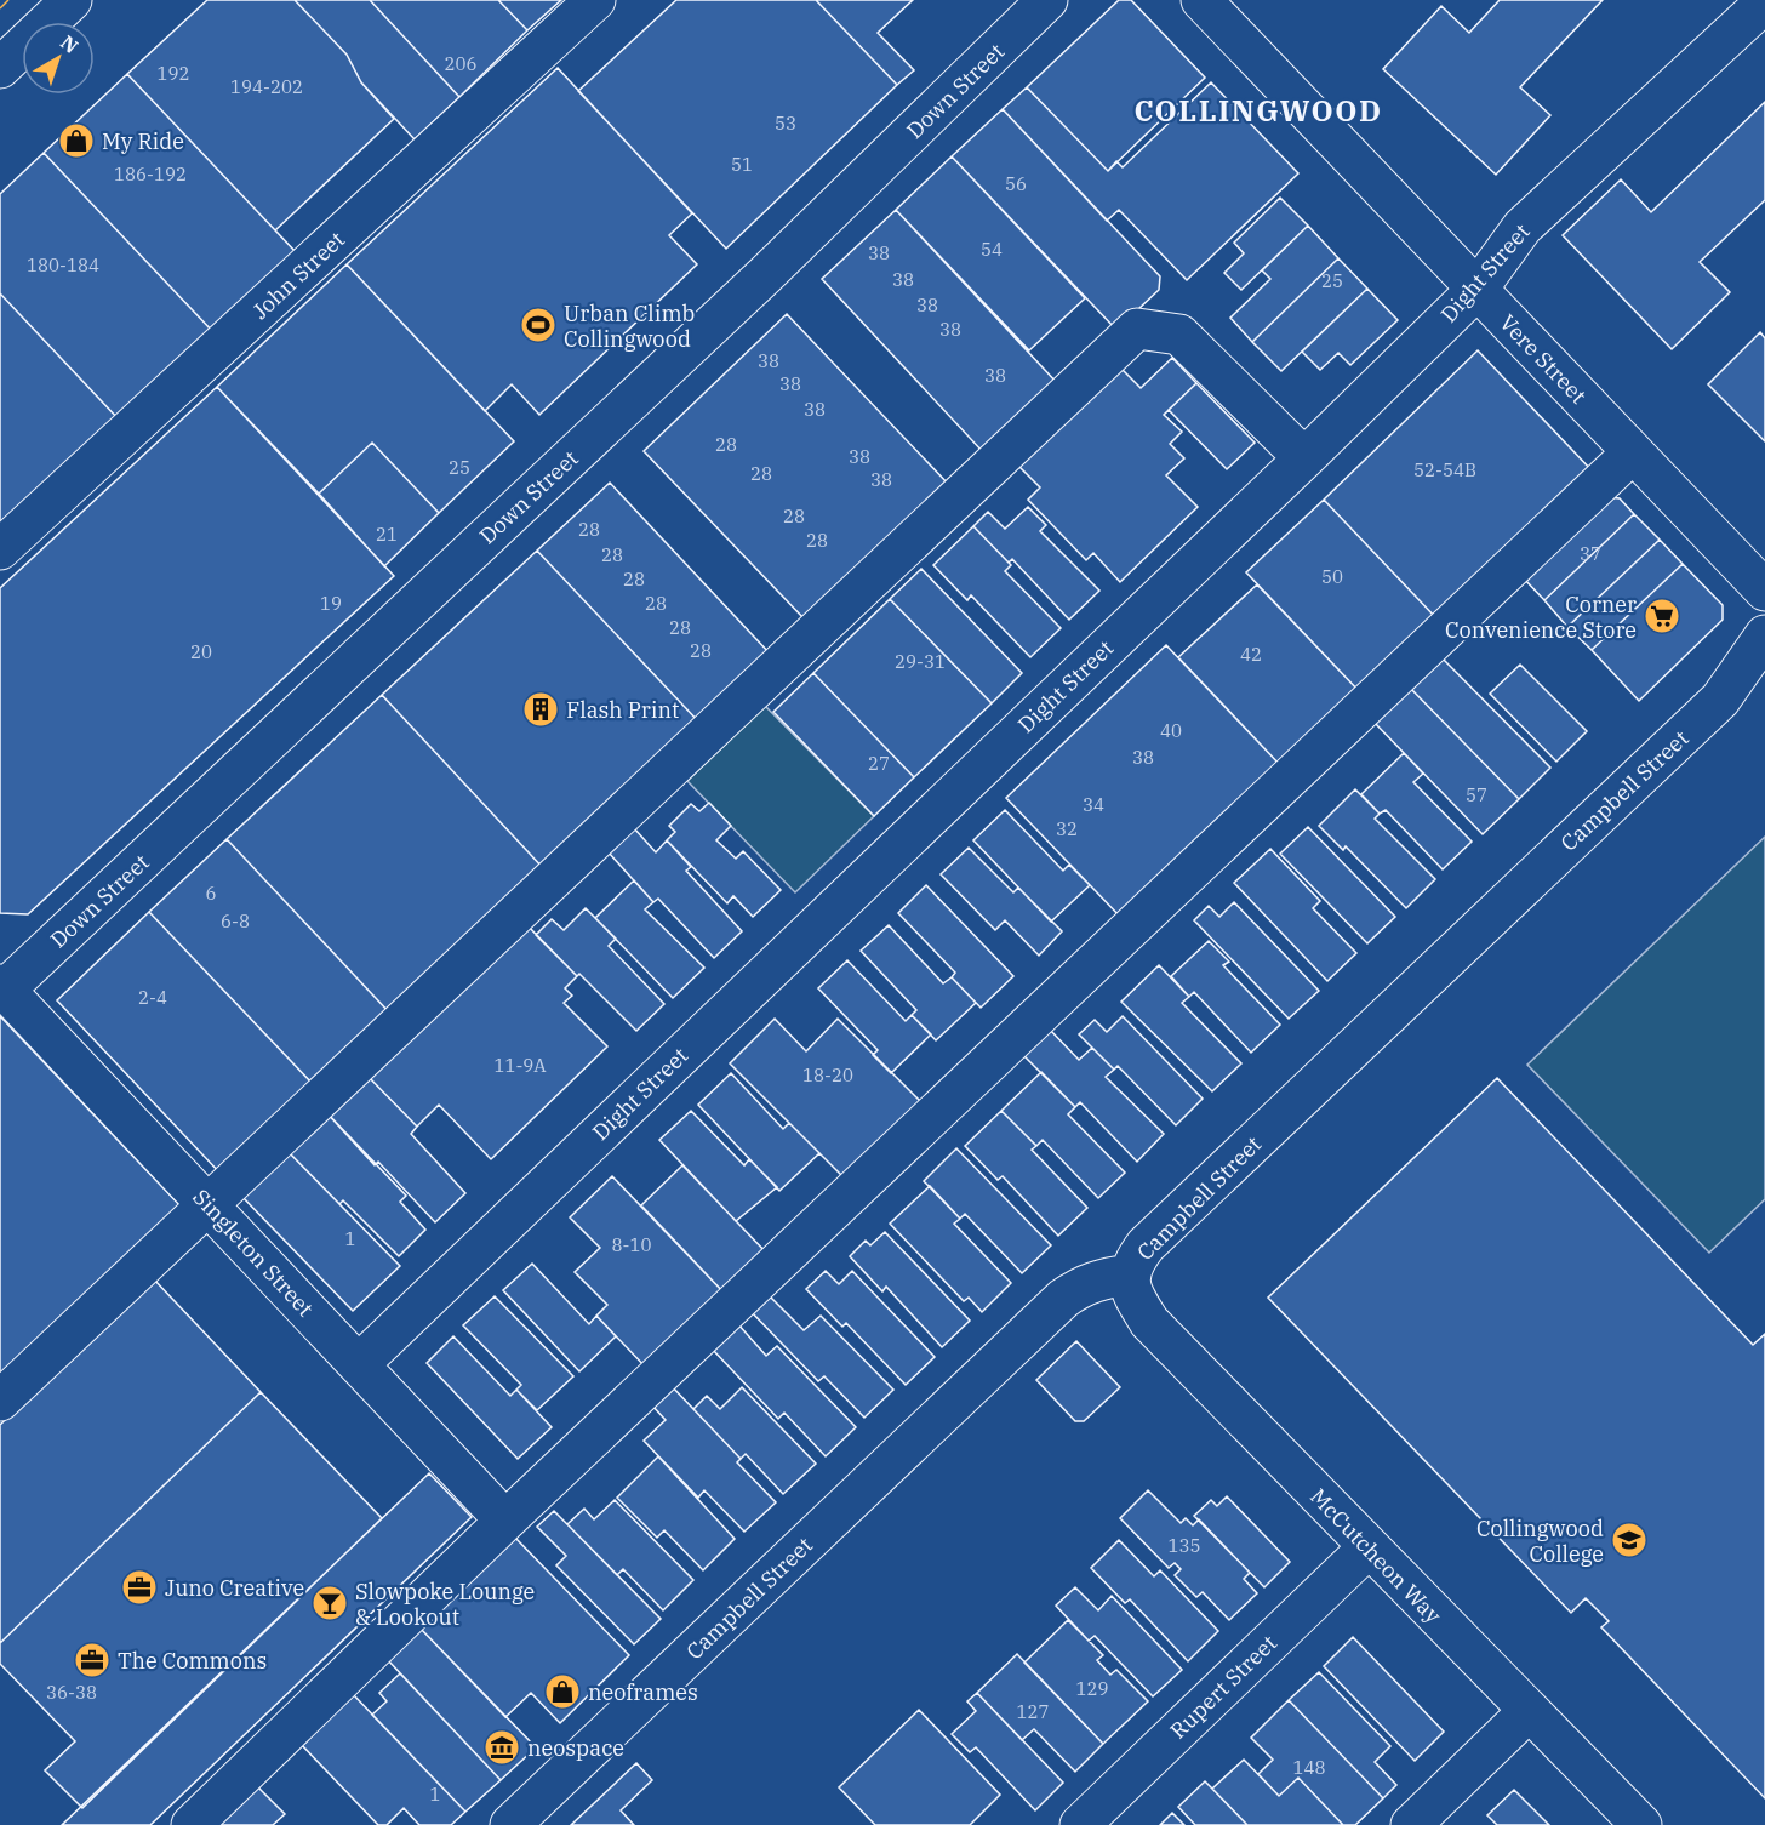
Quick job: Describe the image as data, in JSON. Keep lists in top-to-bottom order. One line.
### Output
{"streets":{"street":["Down Street","Dight Street","John Street","Vere Street","Campbell Street","Singleton Street","McCutcheon Way","Rupert Street"]},"crossings":[["Down Street","Singleton Street"],["Dight Street","Vere Street"],["Dight Street","Singleton Street"],["Campbell Street","McCutcheon Way"],["McCutcheon Way","Rupert Street"]],"districts":["COLLINGWOOD"],"places":{"shop":["My Ride","neoframes"],"sports":["Urban Climb Collingwood"],"supermarket":["Corner Convenience Store"],"building":["Flash Print"],"school or university":["Collingwood College"],"office":["Juno Creative","The Commons"],"bar":["Slowpoke Lounge & Lookout"],"museum":["neospace"]},"house_numbers":["206","192","194-202","53","51","186-192","56","54","38","180-184","38","25","38","38","38","38","38","38","28","38","25","52-54B","28","38","28","28","21","28","37","28","50","28","19","28","28","28","20","42","29-31","40","38","27","57","34","32","6","6-8","2-4","11-9A","18-20","1","8-10","135","129","36-38","127","148","1"],"north":"top right"}
